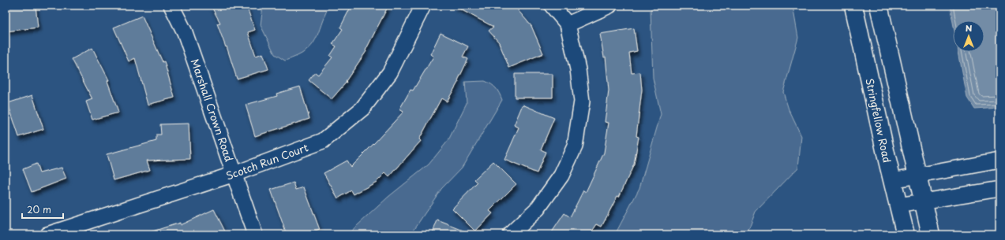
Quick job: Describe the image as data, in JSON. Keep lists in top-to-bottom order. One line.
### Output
{"streets":{"main road":["Stringfellow Road"],"street":["Marshall Crown Road","Scotch Run Court"]},"crossings":[["Marshall Crown Road","Scotch Run Court"]],"scale_bar":"20 m","north":"top"}
